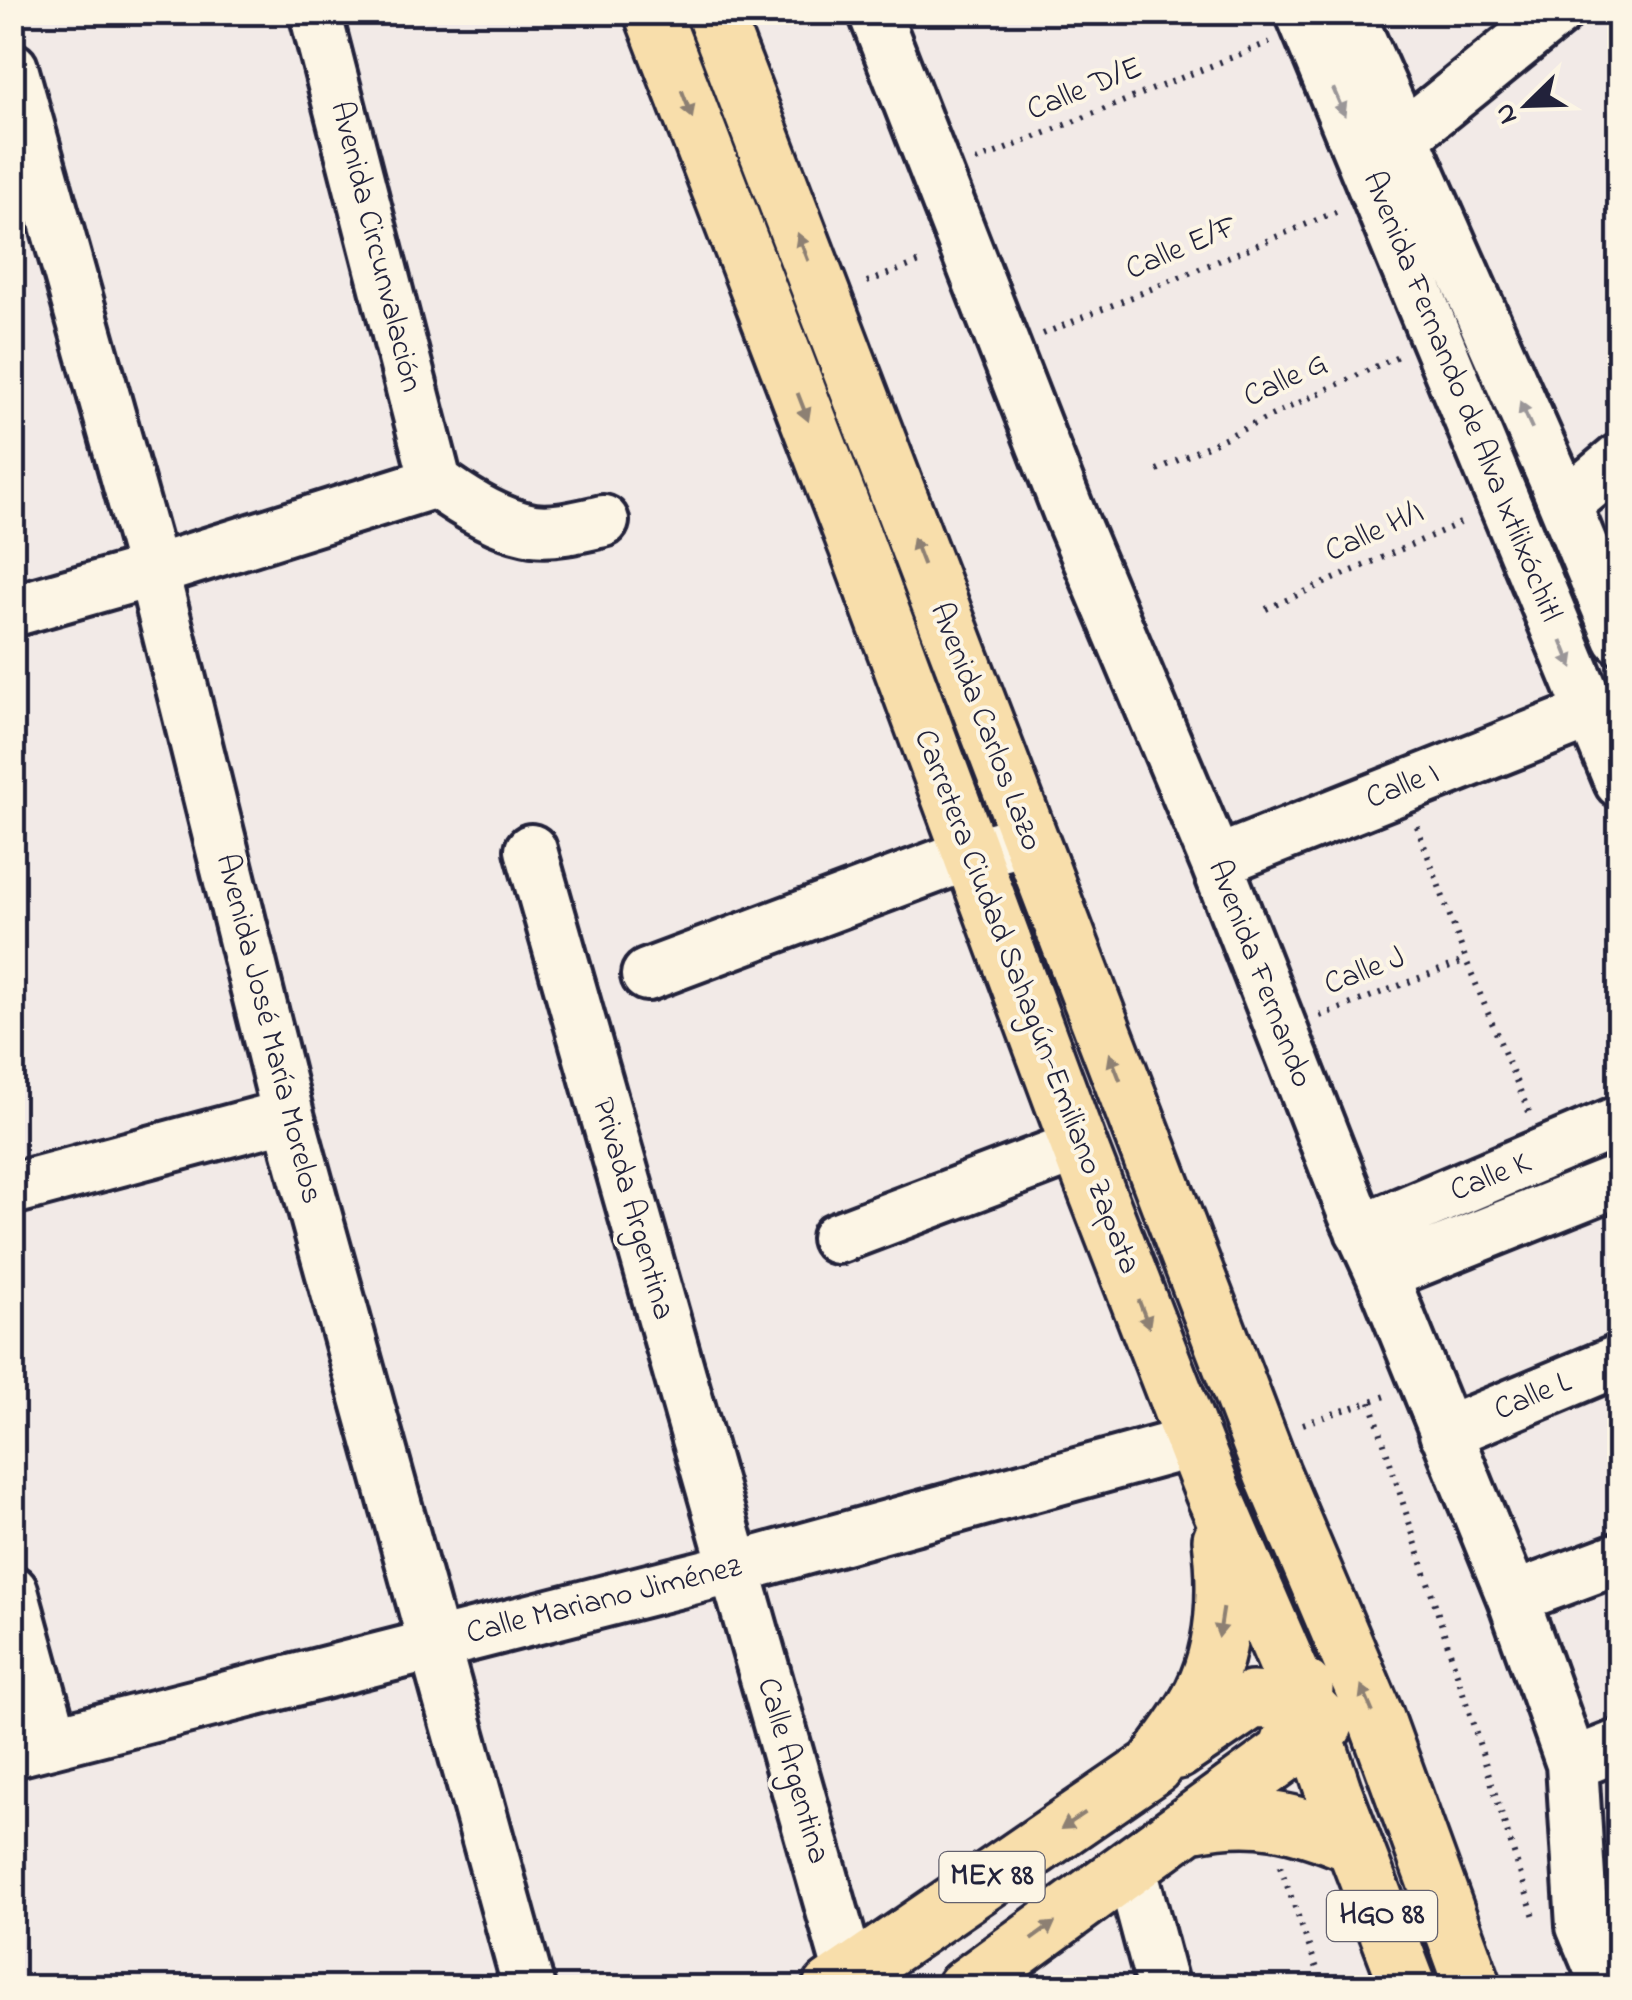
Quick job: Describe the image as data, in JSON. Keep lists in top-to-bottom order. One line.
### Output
{"streets":{"main road":["Avenida Carlos Lazo","Carretera Ciudad Sahagún-Emiliano Zapata","MEX 88","HGO 88"],"street":["Avenida Circunvalación","Avenida Fernando de Alva Ixtlilxóchitl","Calle I","Avenida Fernando","Avenida José María Morelos","Calle K","Privada Argentina","Calle L","Calle Mariano Jiménez","Calle Argentina"],"path":["Calle D/E","Calle E/F","Calle G","Calle H/I","Calle J"]},"crossings":[["Calle D/E","Avenida Fernando de Alva Ixtlilxóchitl"],["Calle D/E","Avenida Fernando"],["Calle E/F","Avenida Fernando de Alva Ixtlilxóchitl"],["Calle E/F","Avenida Fernando"],["Calle G","Avenida Fernando de Alva Ixtlilxóchitl"],["Avenida Fernando de Alva Ixtlilxóchitl","Calle H/I"],["Avenida Fernando de Alva Ixtlilxóchitl","Calle I"],["Avenida Carlos Lazo","HGO 88"],["Calle I","Avenida Fernando"],["Calle J","Avenida Fernando"],["Avenida Fernando","Calle K"],["Avenida Fernando","Calle L"],["Carretera Ciudad Sahagún-Emiliano Zapata","Calle Mariano Jiménez"],["Carretera Ciudad Sahagún-Emiliano Zapata","MEX 88"],["Avenida José María Morelos","Calle Mariano Jiménez"],["Privada Argentina","Calle Mariano Jiménez"],["Privada Argentina","Calle Argentina"],["Calle Mariano Jiménez","Calle Argentina"],["Calle Argentina","MEX 88"]],"one_way":["Avenida Carlos Lazo","Carretera Ciudad Sahagún-Emiliano Zapata"],"north":"bottom left"}
